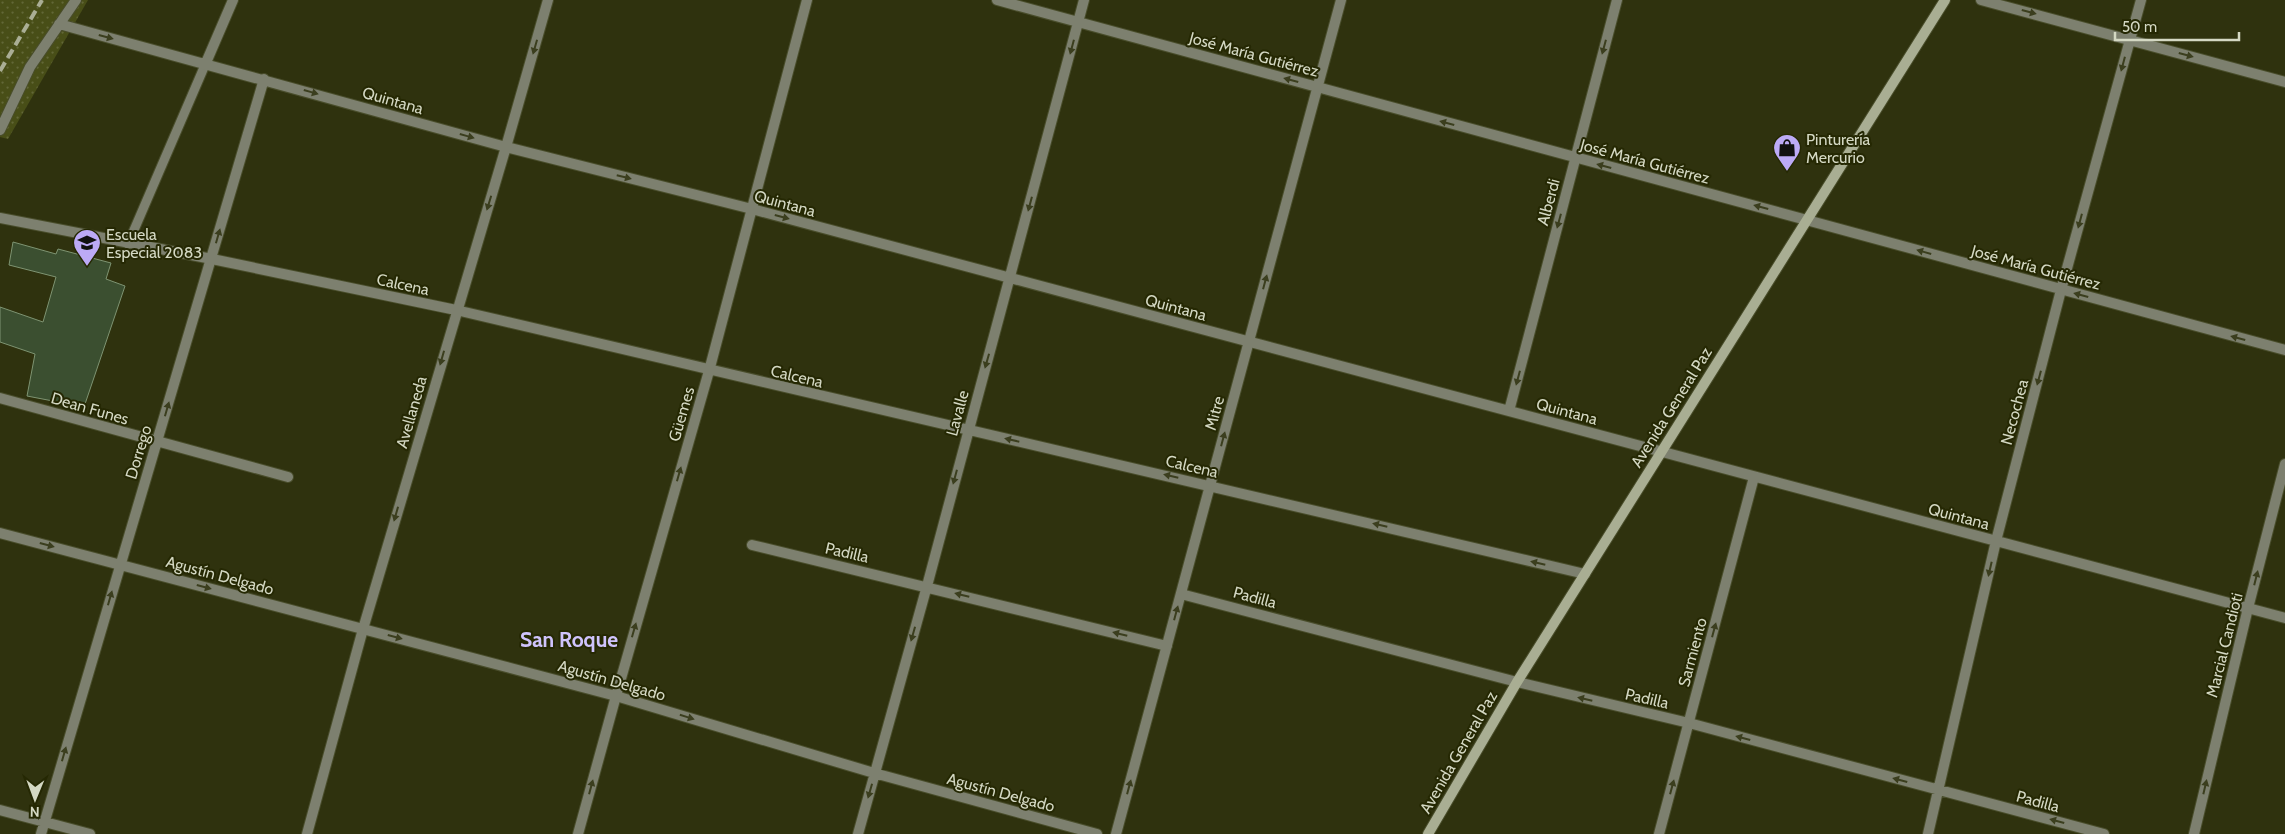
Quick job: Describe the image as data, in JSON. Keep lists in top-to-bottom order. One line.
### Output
{"streets":{"main road":["Avenida General Paz"],"street":["José María Gutiérrez","Quintana","Alberdi","Calcena","Dean Funes","Avellaneda","Necochea","Lavalle","Mitre","Güemes","Dorrego","Padilla","Agustín Delgado","Marcial Candioti","Sarmiento"]},"crossings":[["José María Gutiérrez","Alberdi"],["José María Gutiérrez","Avenida General Paz"],["José María Gutiérrez","Necochea"],["José María Gutiérrez","Lavalle"],["José María Gutiérrez","Mitre"],["Quintana","Alberdi"],["Quintana","Avenida General Paz"],["Quintana","Avellaneda"],["Quintana","Necochea"],["Quintana","Lavalle"],["Quintana","Mitre"],["Quintana","Güemes"],["Quintana","Dorrego"],["Quintana","Marcial Candioti"],["Quintana","Sarmiento"],["Calcena","Avenida General Paz"],["Calcena","Avellaneda"],["Calcena","Lavalle"],["Calcena","Mitre"],["Calcena","Güemes"],["Calcena","Dorrego"],["Avenida General Paz","Padilla"],["Dean Funes","Dorrego"],["Avellaneda","Agustín Delgado"],["Necochea","Padilla"],["Lavalle","Padilla"],["Lavalle","Agustín Delgado"],["Mitre","Padilla"],["Güemes","Agustín Delgado"],["Dorrego","Agustín Delgado"],["Padilla","Sarmiento"]],"one_way":["José María Gutiérrez","Quintana","Alberdi","Calcena","Avellaneda","Necochea","Lavalle","Mitre","Güemes","Dorrego","Padilla","Agustín Delgado","Marcial Candioti","Sarmiento"],"districts":["San Roque"],"places":{"shop":["Pinturería Mercurio"],"school or university":["Escuela Especial 2083"]},"scale_bar":"50 m","north":"bottom"}
